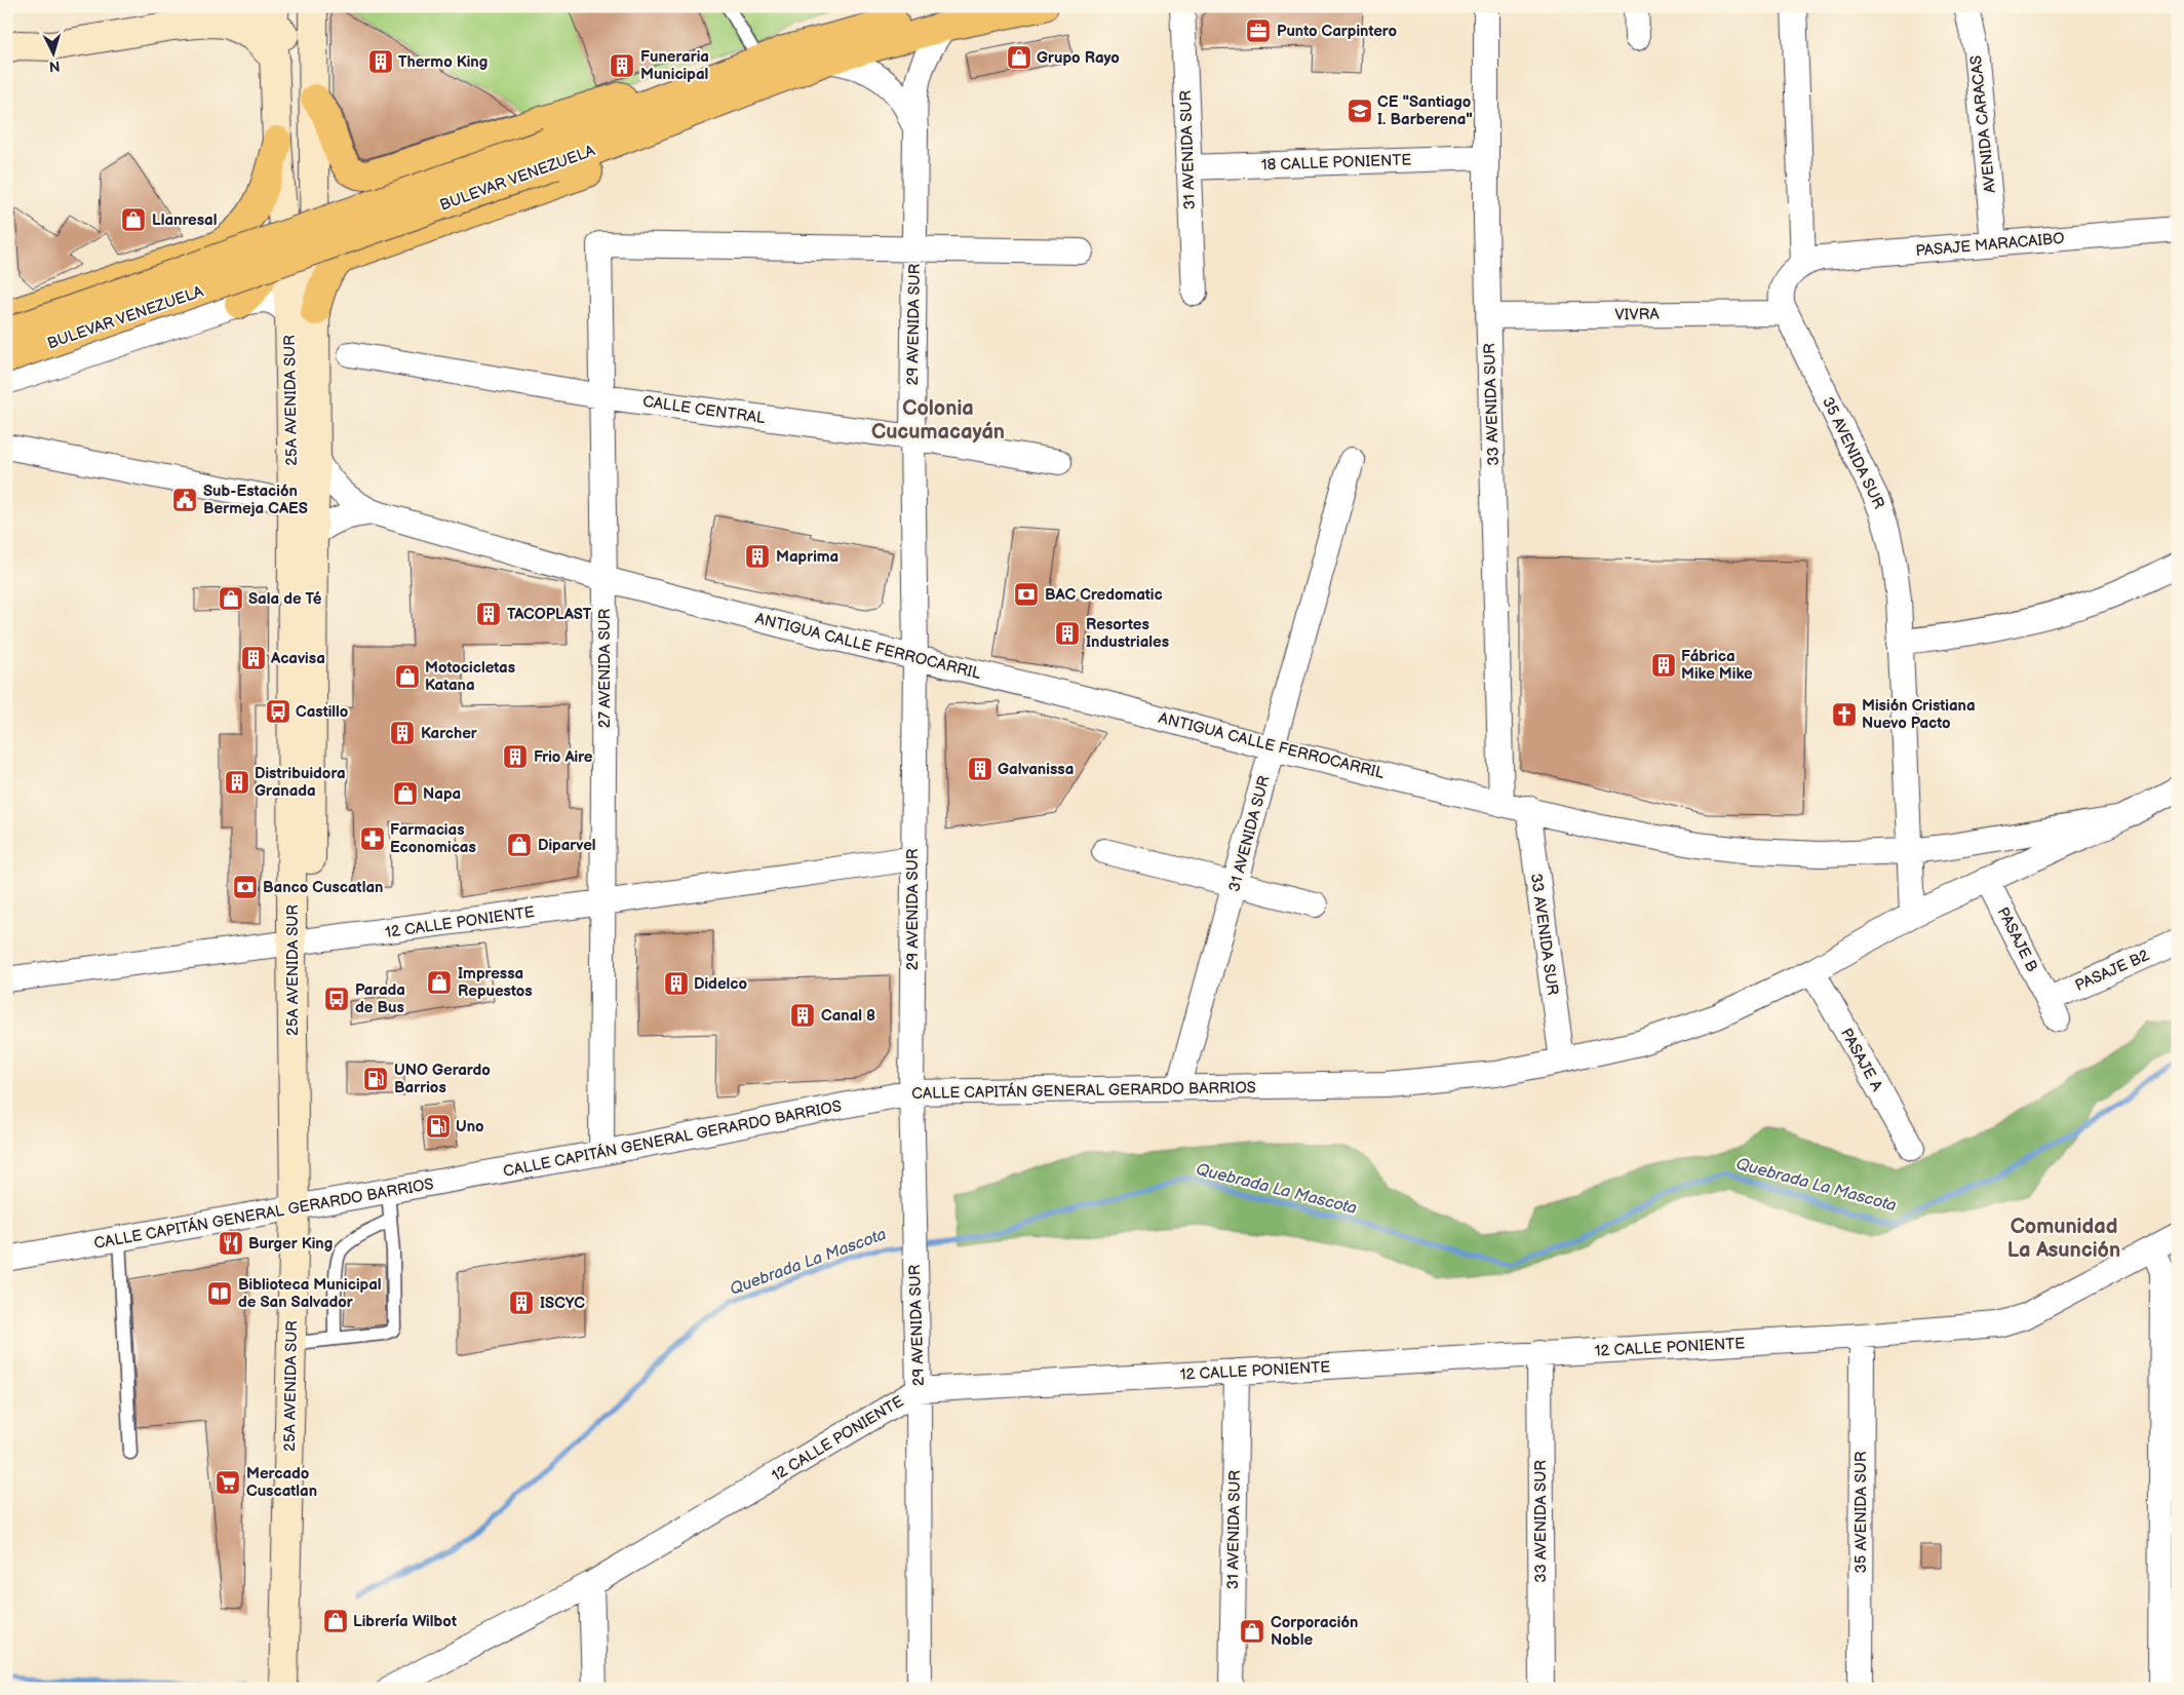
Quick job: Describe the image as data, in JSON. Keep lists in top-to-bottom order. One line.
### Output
{"streets":{"highway":["BULEVAR VENEZUELA"],"street":["AVENIDA CARACAS","31 AVENIDA SUR","18 CALLE PONIENTE","PASAJE MARACAIBO","VIVRA","29 AVENIDA SUR","25A AVENIDA SUR","33 AVENIDA SUR","CALLE CENTRAL","35 AVENIDA SUR","ANTIGUA CALLE FERROCARRIL","27 AVENIDA SUR","12 CALLE PONIENTE","PASAJE B","PASAJE B2","PASAJE A","CALLE CAPITÁN GENERAL GERARDO BARRIOS"]},"crossings":[["AVENIDA CARACAS","PASAJE MARACAIBO"],["31 AVENIDA SUR","18 CALLE PONIENTE"],["31 AVENIDA SUR","ANTIGUA CALLE FERROCARRIL"],["31 AVENIDA SUR","12 CALLE PONIENTE"],["31 AVENIDA SUR","CALLE CAPITÁN GENERAL GERARDO BARRIOS"],["18 CALLE PONIENTE","33 AVENIDA SUR"],["BULEVAR VENEZUELA","29 AVENIDA SUR"],["PASAJE MARACAIBO","35 AVENIDA SUR"],["VIVRA","33 AVENIDA SUR"],["VIVRA","35 AVENIDA SUR"],["29 AVENIDA SUR","CALLE CENTRAL"],["29 AVENIDA SUR","ANTIGUA CALLE FERROCARRIL"],["29 AVENIDA SUR","27 AVENIDA SUR"],["29 AVENIDA SUR","12 CALLE PONIENTE"],["29 AVENIDA SUR","CALLE CAPITÁN GENERAL GERARDO BARRIOS"],["25A AVENIDA SUR","ANTIGUA CALLE FERROCARRIL"],["25A AVENIDA SUR","12 CALLE PONIENTE"],["25A AVENIDA SUR","CALLE CAPITÁN GENERAL GERARDO BARRIOS"],["33 AVENIDA SUR","ANTIGUA CALLE FERROCARRIL"],["33 AVENIDA SUR","12 CALLE PONIENTE"],["33 AVENIDA SUR","CALLE CAPITÁN GENERAL GERARDO BARRIOS"],["CALLE CENTRAL","27 AVENIDA SUR"],["35 AVENIDA SUR","ANTIGUA CALLE FERROCARRIL"],["35 AVENIDA SUR","12 CALLE PONIENTE"],["35 AVENIDA SUR","CALLE CAPITÁN GENERAL GERARDO BARRIOS"],["ANTIGUA CALLE FERROCARRIL","27 AVENIDA SUR"],["ANTIGUA CALLE FERROCARRIL","CALLE CAPITÁN GENERAL GERARDO BARRIOS"],["27 AVENIDA SUR","12 CALLE PONIENTE"],["27 AVENIDA SUR","CALLE CAPITÁN GENERAL GERARDO BARRIOS"],["PASAJE B","PASAJE B2"],["PASAJE B","CALLE CAPITÁN GENERAL GERARDO BARRIOS"],["PASAJE A","CALLE CAPITÁN GENERAL GERARDO BARRIOS"]],"districts":["Colonia Cucumacayán","Comunidad La Asunción"],"water":["Quebrada La Mascota"],"places":{"office":["Punto Carpintero"],"shop":["Grupo Rayo","Llanresal","Sala de Té","Motocicletas Katana","Napa","Diparvel","Impressa Repuestos","Librería Wilbot","Corporación Noble"],"building":["Thermo King","Funeraria Municipal","Maprima","TACOPLAST","Resortes Industriales","Acavisa","Fábrica Mike Mike","Karcher","Frio Aire","Galvanissa","Distribuidora Granada","Didelco","Canal 8","ISCYC"],"school or university":["CE \"Santiago I. Barberena\""],"public building":["Sub-Estación Bermeja CAES"],"bank":["BAC Credomatic","Banco Cuscatlan"],"bus stop":["Castillo","Parada de Bus"],"church":["Misión Cristiana Nuevo Pacto"],"pharmacy":["Farmacias Economicas"],"fuel station":["UNO Gerardo Barrios","Uno"],"restaurant":["Burger King"],"library":["Biblioteca Municipal de San Salvador"],"supermarket":["Mercado Cuscatlan"]},"north":"bottom"}
